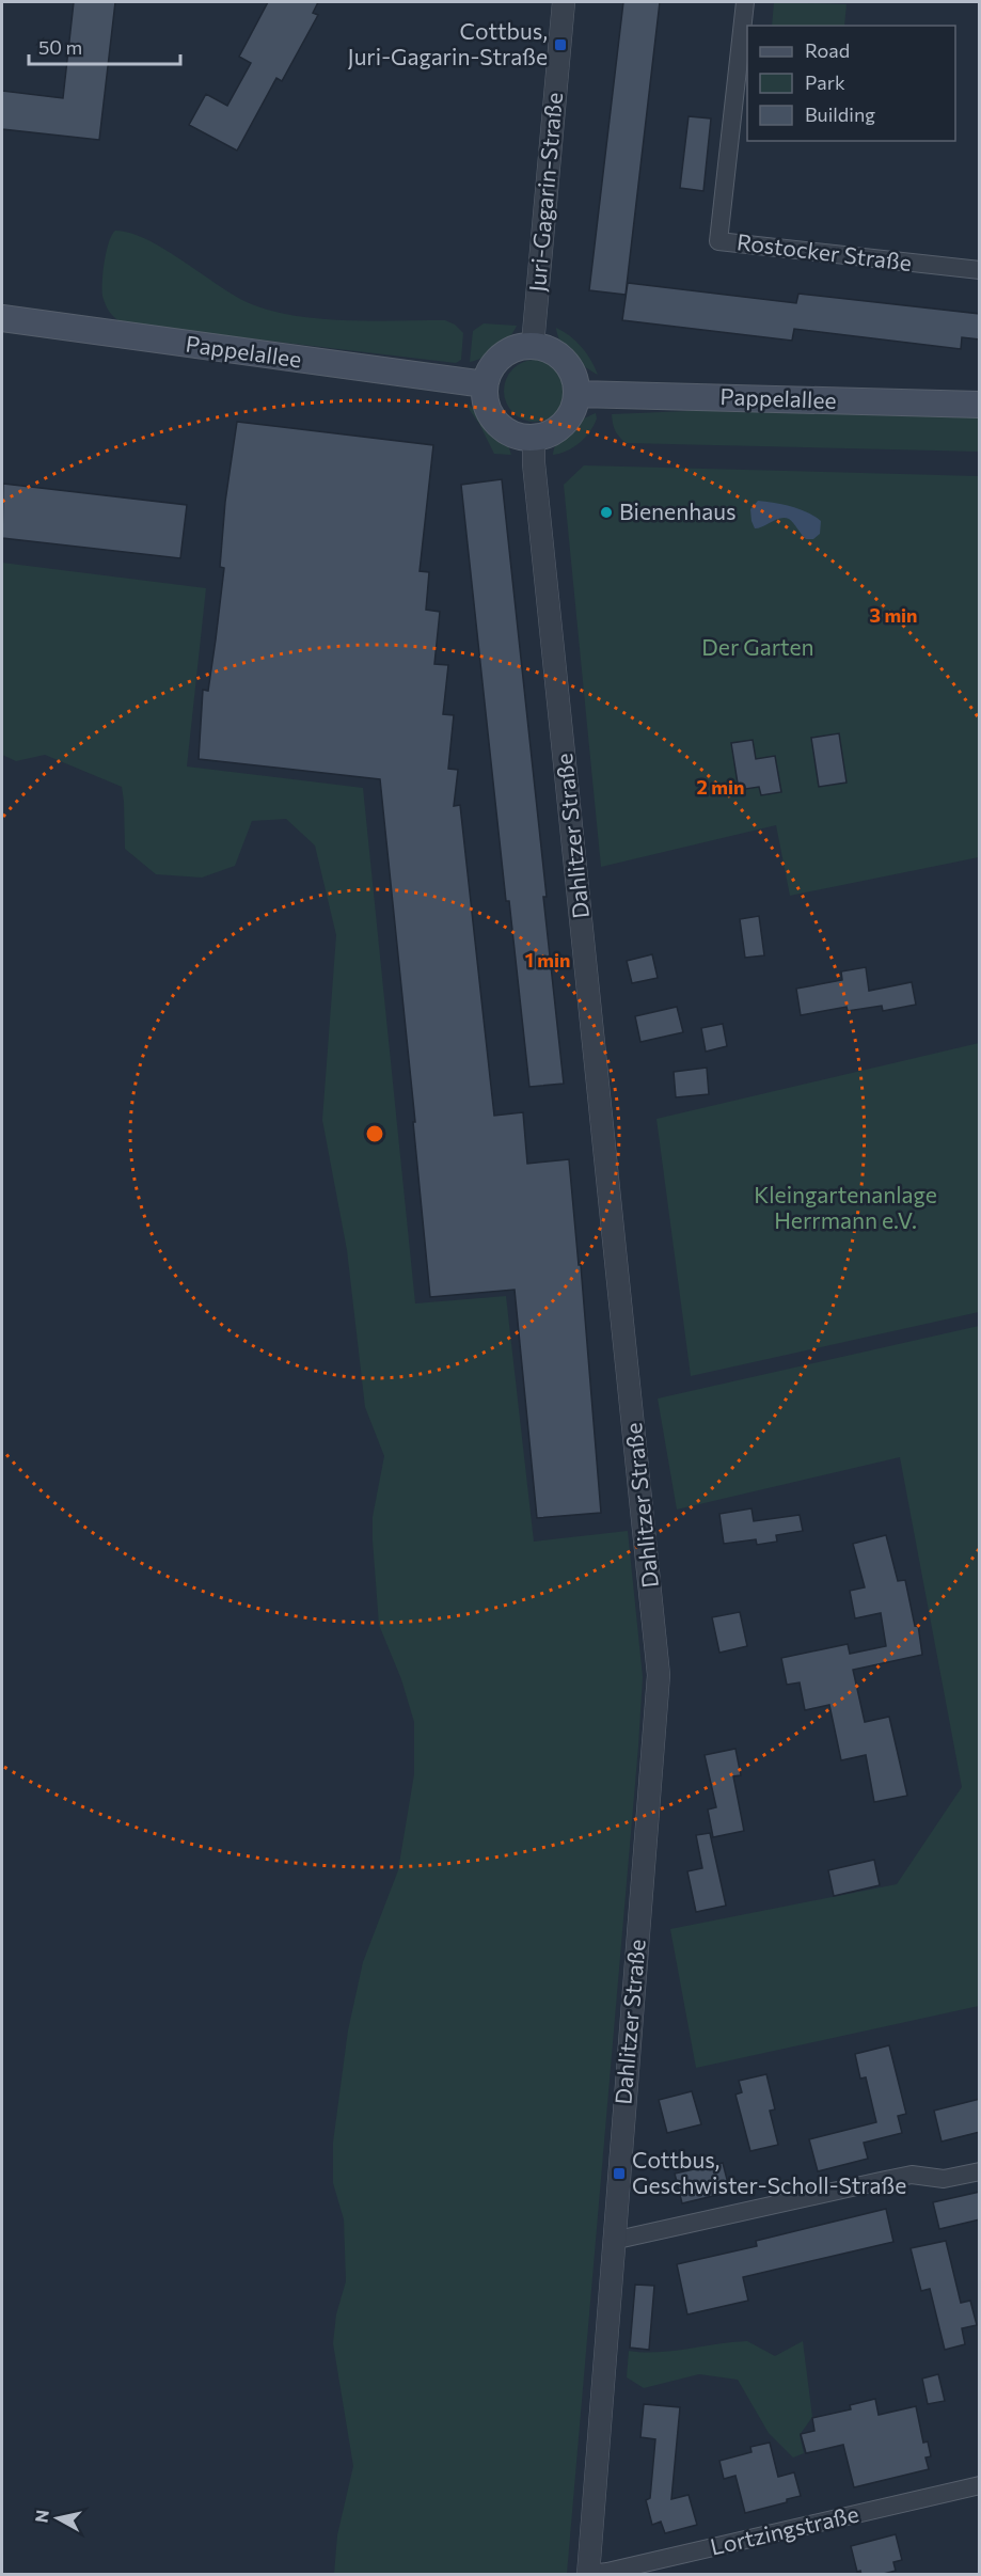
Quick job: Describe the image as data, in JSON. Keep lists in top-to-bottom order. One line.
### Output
{"streets":{"main road":["Pappelallee"],"street":["Juri-Gagarin-Straße","Rostocker Straße","Dahlitzer Straße","Lortzingstraße"]},"crossings":[["Juri-Gagarin-Straße","Pappelallee"],["Juri-Gagarin-Straße","Dahlitzer Straße"],["Pappelallee","Dahlitzer Straße"],["Dahlitzer Straße","Lortzingstraße"]],"parks":["Der Garten","Kleingartenanlage Herrmann e.V."],"places":{"transit":["Cottbus, Juri-Gagarin-Straße","Cottbus, Geschwister-Scholl-Straße"],"other":["Bienenhaus"]},"legend":["Road","Park","Building"],"scale_bar":"50 m","north":"left","rings":["3 min","2 min","1 min"]}
